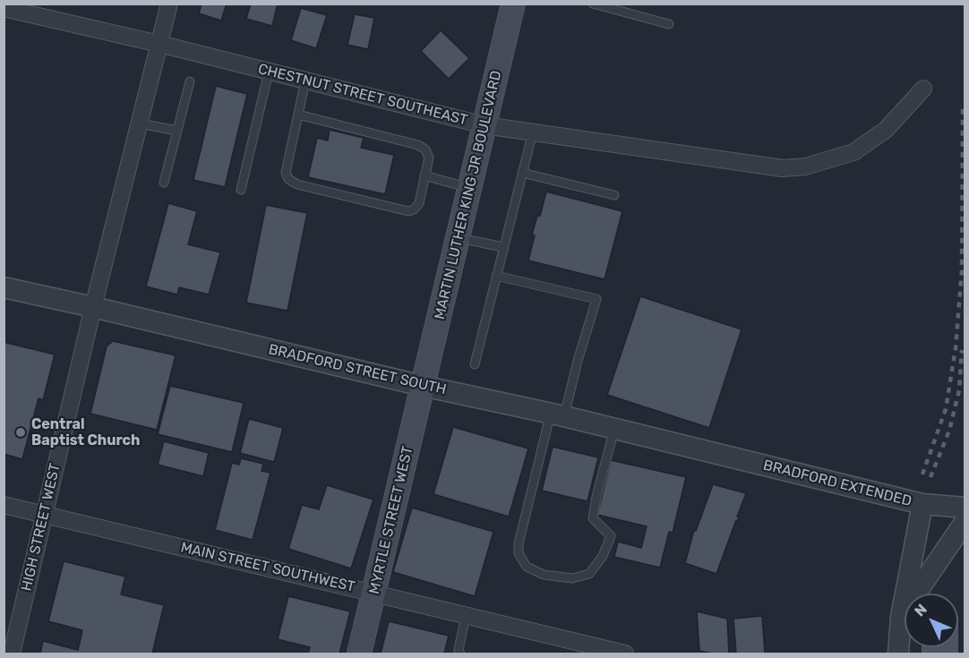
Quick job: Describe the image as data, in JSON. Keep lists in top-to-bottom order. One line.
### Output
{"streets":{"main road":["MARTIN LUTHER KING JR BOULEVARD","MYRTLE STREET WEST"],"street":["CHESTNUT STREET SOUTHEAST","BRADFORD STREET SOUTH","BRADFORD EXTENDED","HIGH STREET WEST","MAIN STREET SOUTHWEST"]},"crossings":[["CHESTNUT STREET SOUTHEAST","MARTIN LUTHER KING JR BOULEVARD"],["CHESTNUT STREET SOUTHEAST","HIGH STREET WEST"],["MARTIN LUTHER KING JR BOULEVARD","BRADFORD STREET SOUTH"],["MARTIN LUTHER KING JR BOULEVARD","MYRTLE STREET WEST"],["BRADFORD STREET SOUTH","BRADFORD EXTENDED"],["BRADFORD STREET SOUTH","MYRTLE STREET WEST"],["BRADFORD STREET SOUTH","HIGH STREET WEST"],["MYRTLE STREET WEST","MAIN STREET SOUTHWEST"],["HIGH STREET WEST","MAIN STREET SOUTHWEST"]],"places":["Central Baptist Church"],"north":"top left"}
